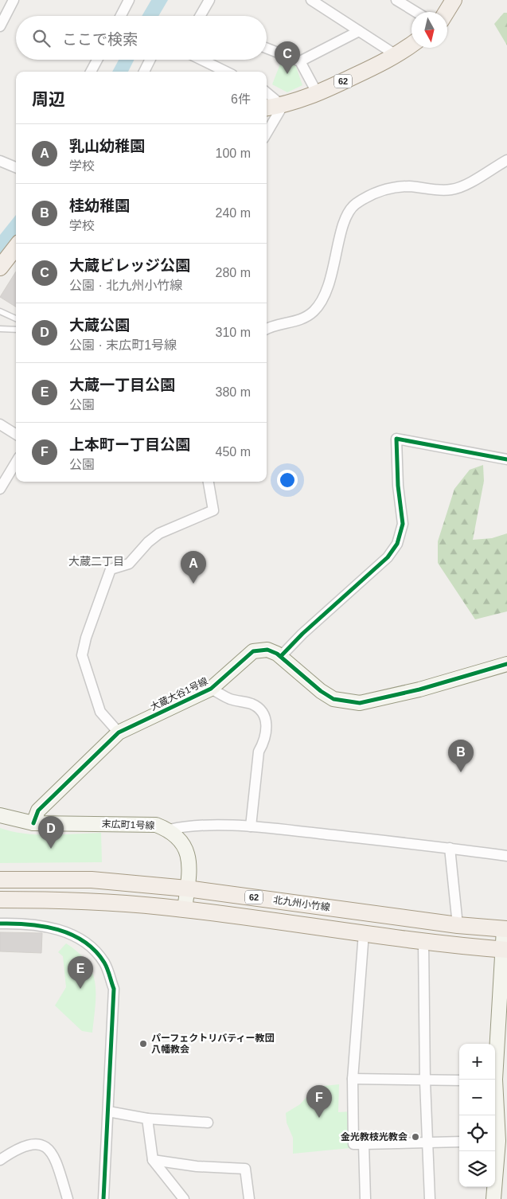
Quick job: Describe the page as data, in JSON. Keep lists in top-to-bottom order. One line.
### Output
{"streets":{"main road":["62","北九州小竹線"],"street":["大蔵大谷1号線","末広町1号線"]},"crossings":[["大蔵大谷1号線","末広町1号線"]],"districts":["大蔵二丁目"],"places":["パーフェクトリバティー教団 八幡教会","金光教枝光教会"],"north":"bottom","page":{"search":"ここで検索","pins":["C","A","B","D","E","F"],"heading":["周辺","6件"],"list":[{"mark":"A","name":"乳山幼稚園","note":"学校","value":"100 m"},{"mark":"B","name":"桂幼稚園","note":"学校","value":"240 m"},{"mark":"C","name":"大蔵ビレッジ公園","note":"公園 · 北九州小竹線","value":"280 m"},{"mark":"D","name":"大蔵公園","note":"公園 · 末広町1号線","value":"310 m"},{"mark":"E","name":"大蔵一丁目公園","note":"公園","value":"380 m"},{"mark":"F","name":"上本町ー丁目公園","note":"公園","value":"450 m"}],"map_buttons":["+","−"]}}
